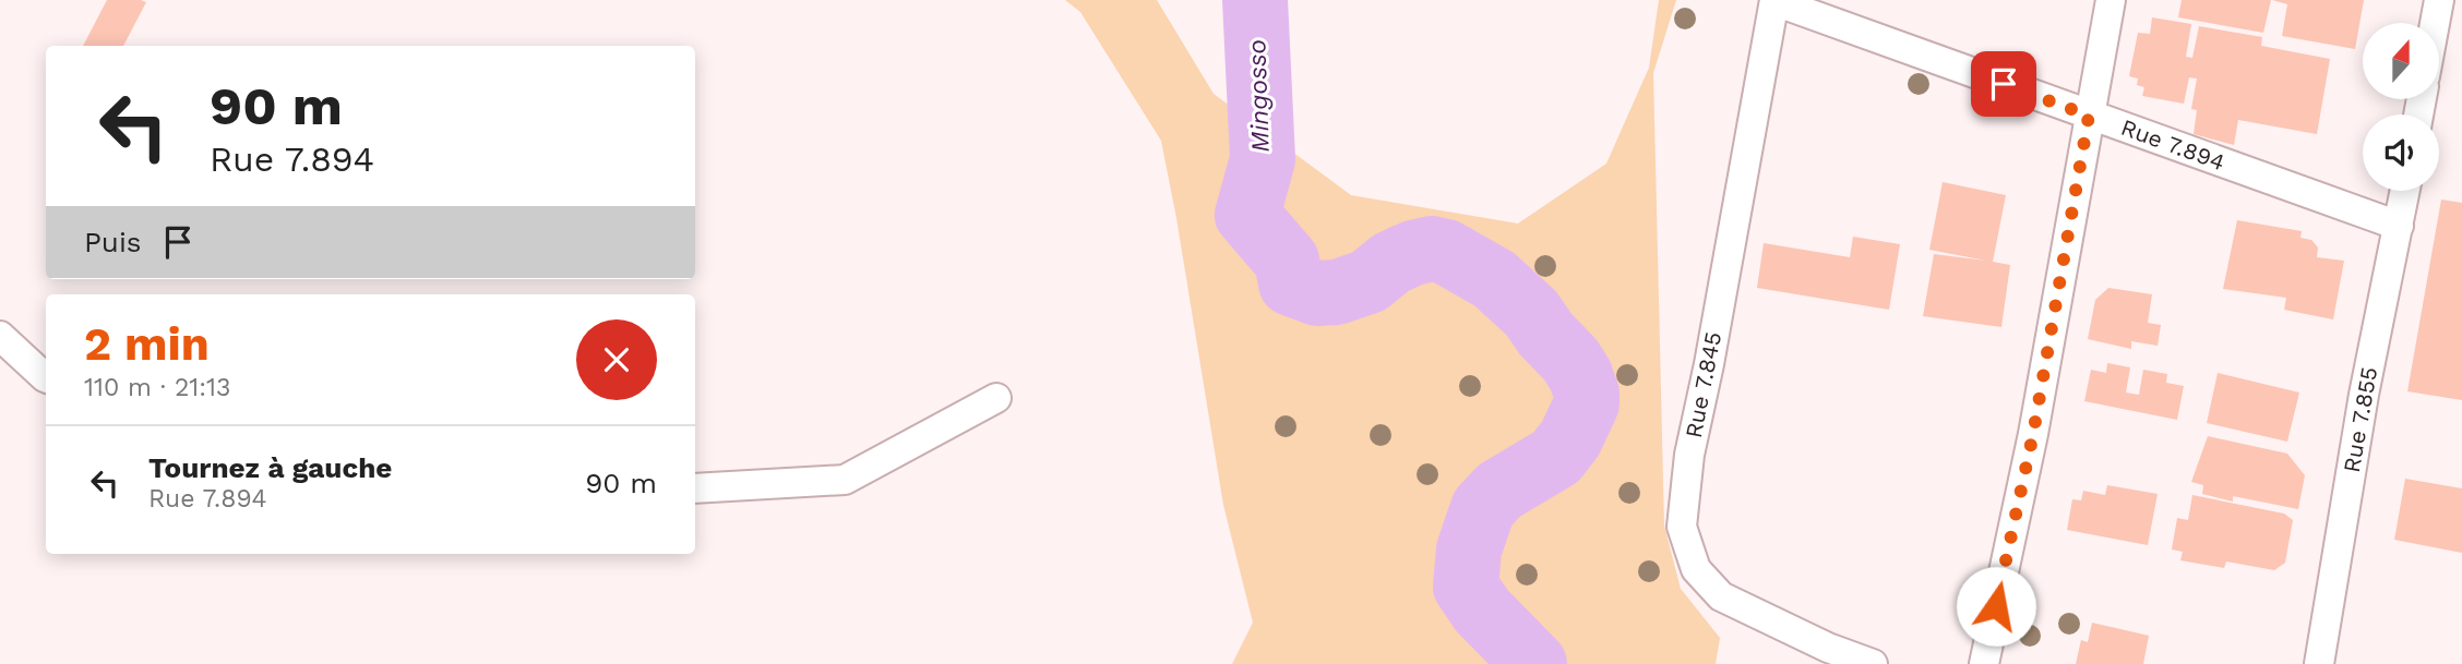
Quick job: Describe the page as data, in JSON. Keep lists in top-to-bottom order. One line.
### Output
{"streets":{"street":["Rue 7.894","Rue 7.845","Rue 7.855"]},"crossings":[["Rue 7.894","Rue 7.845"],["Rue 7.894","Rue 7.855"]],"water":["Mingosso"],"north":"top","page":{"turn":["90 m","Rue 7.894"],"then":"Puis","heading":["2 min","110 m · 21:13"],"list":[{"name":"Tournez à gauche","note":"Rue 7.894","value":"90 m"}]}}
